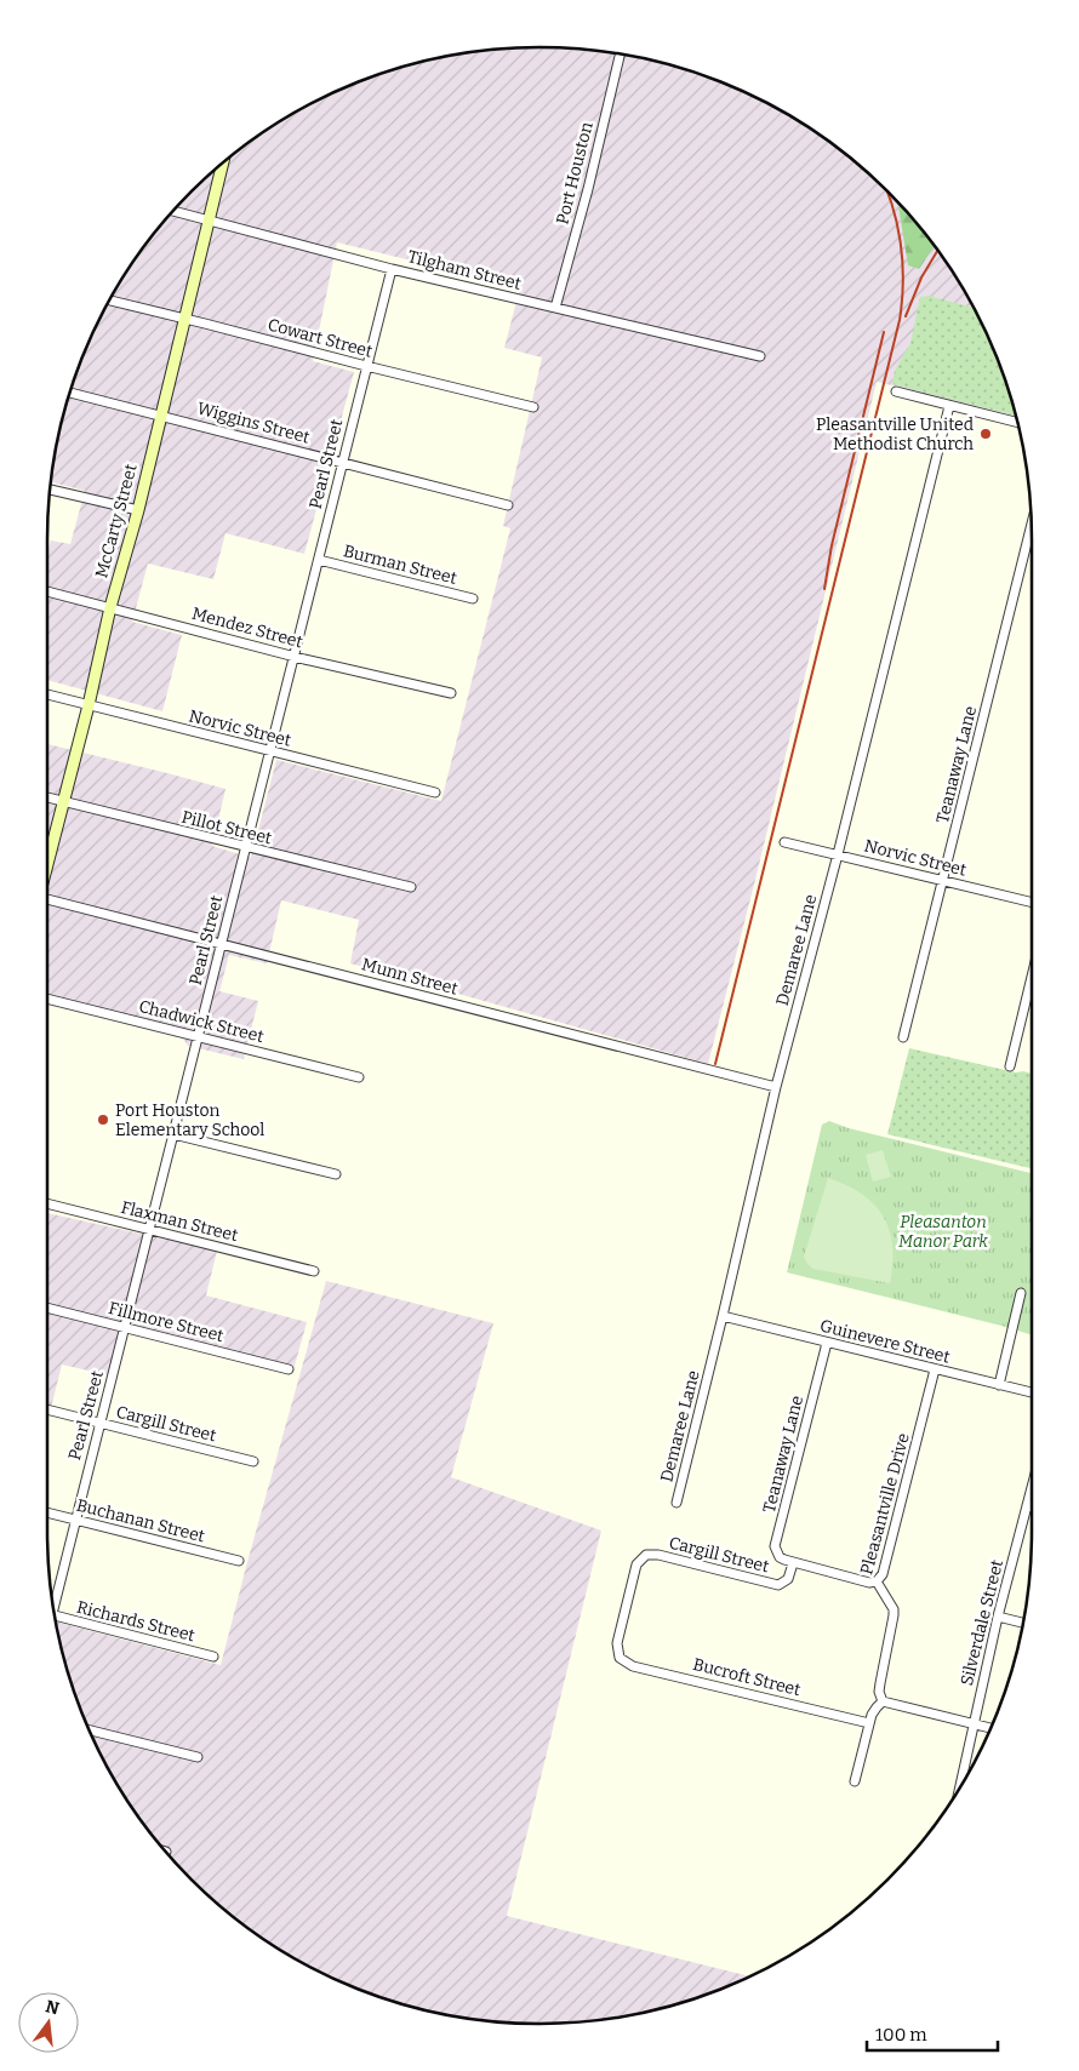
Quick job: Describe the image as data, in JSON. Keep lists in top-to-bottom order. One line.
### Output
{"streets":{"main road":["McCarty Street"],"street":["Port Houston","Tilgham Street","Cowart Street","Wiggins Street","Pearl Street","Burman Street","Mendez Street","Norvic Street","Teanaway Lane","Pillot Street","Demaree Lane","Munn Street","Chadwick Street","Flaxman Street","Fillmore Street","Guinevere Street","Cargill Street","Pleasantville Drive","Buchanan Street","Richards Street","Silverdale Street","Bucroft Street"]},"crossings":[["Port Houston","Tilgham Street"],["Tilgham Street","Pearl Street"],["Tilgham Street","McCarty Street"],["Cowart Street","Pearl Street"],["Cowart Street","McCarty Street"],["Wiggins Street","Pearl Street"],["Wiggins Street","McCarty Street"],["Pearl Street","Burman Street"],["Pearl Street","Mendez Street"],["Pearl Street","Norvic Street"],["Pearl Street","Pillot Street"],["Pearl Street","Munn Street"],["Pearl Street","Chadwick Street"],["Pearl Street","Flaxman Street"],["Pearl Street","Fillmore Street"],["Pearl Street","Cargill Street"],["Pearl Street","Buchanan Street"],["McCarty Street","Mendez Street"],["McCarty Street","Norvic Street"],["McCarty Street","Pillot Street"],["Norvic Street","Teanaway Lane"],["Norvic Street","Demaree Lane"],["Teanaway Lane","Guinevere Street"],["Teanaway Lane","Cargill Street"],["Demaree Lane","Munn Street"],["Demaree Lane","Guinevere Street"],["Guinevere Street","Pleasantville Drive"],["Cargill Street","Pleasantville Drive"],["Cargill Street","Bucroft Street"]],"parks":["Pleasanton Manor Park"],"places":["Pleasantville United Methodist Church","Port Houston Elementary School"],"scale_bar":"100 m","north":"top"}
